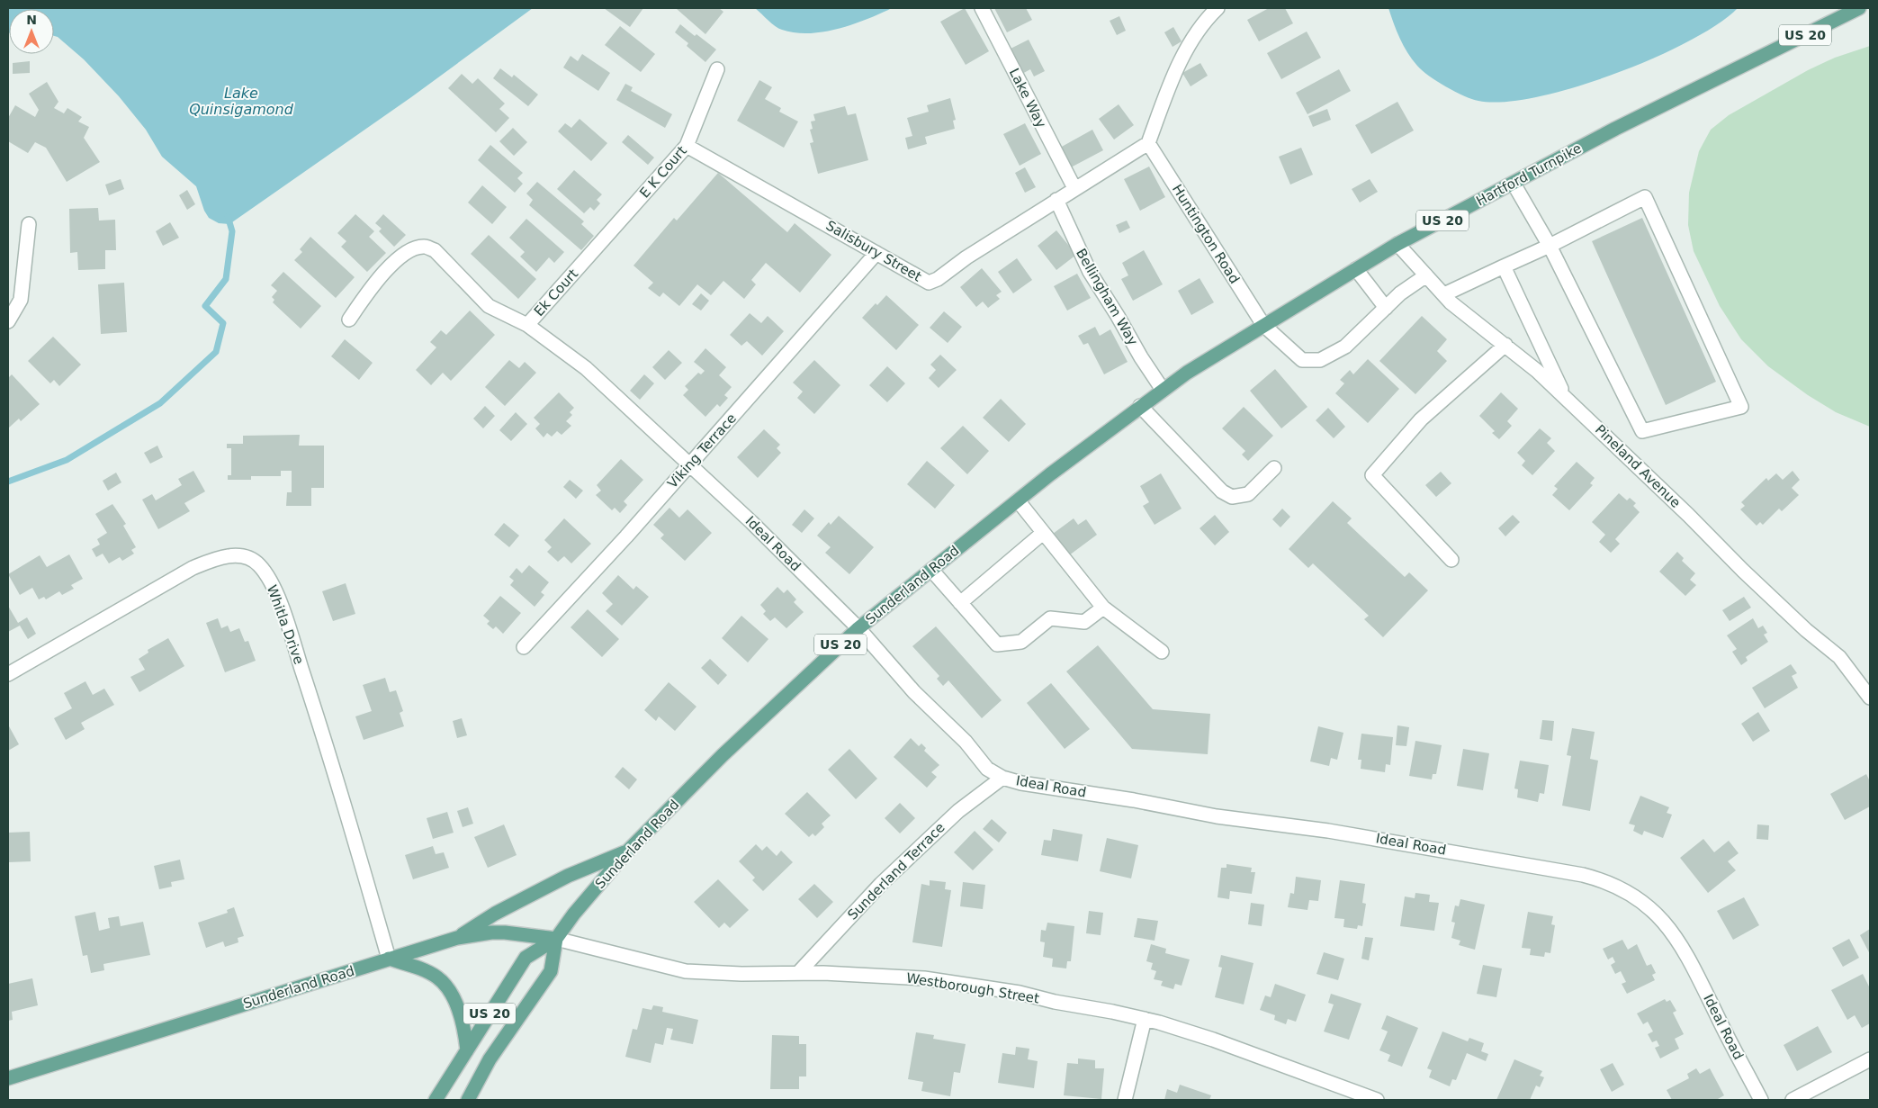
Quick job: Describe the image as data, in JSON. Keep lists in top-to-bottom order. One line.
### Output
{"streets":{"main road":["US 20","Hartford Turnpike","Sunderland Road"],"street":["Lake Way","E K Court","Huntington Road","Salisbury Street","Ek Court","Bellingham Way","Viking Terrace","Pineland Avenue","Ideal Road","Whitla Drive","Sunderland Terrace","Westborough Street"]},"crossings":[["US 20","Sunderland Road"],["US 20","Westborough Street"],["Lake Way","Salisbury Street"],["E K Court","Salisbury Street"],["E K Court","Ek Court"],["Hartford Turnpike","Huntington Road"],["Hartford Turnpike","Bellingham Way"],["Hartford Turnpike","Pineland Avenue"],["Hartford Turnpike","Sunderland Road"],["Huntington Road","Salisbury Street"],["Huntington Road","Pineland Avenue"],["Salisbury Street","Bellingham Way"],["Salisbury Street","Viking Terrace"],["Ek Court","Ideal Road"],["Bellingham Way","Sunderland Road"],["Viking Terrace","Ideal Road"],["Ideal Road","Sunderland Road"],["Ideal Road","Sunderland Terrace"],["Sunderland Road","Whitla Drive"],["Sunderland Road","Westborough Street"],["Sunderland Terrace","Westborough Street"]],"water":["Lake Quinsigamond"],"north":"top"}
